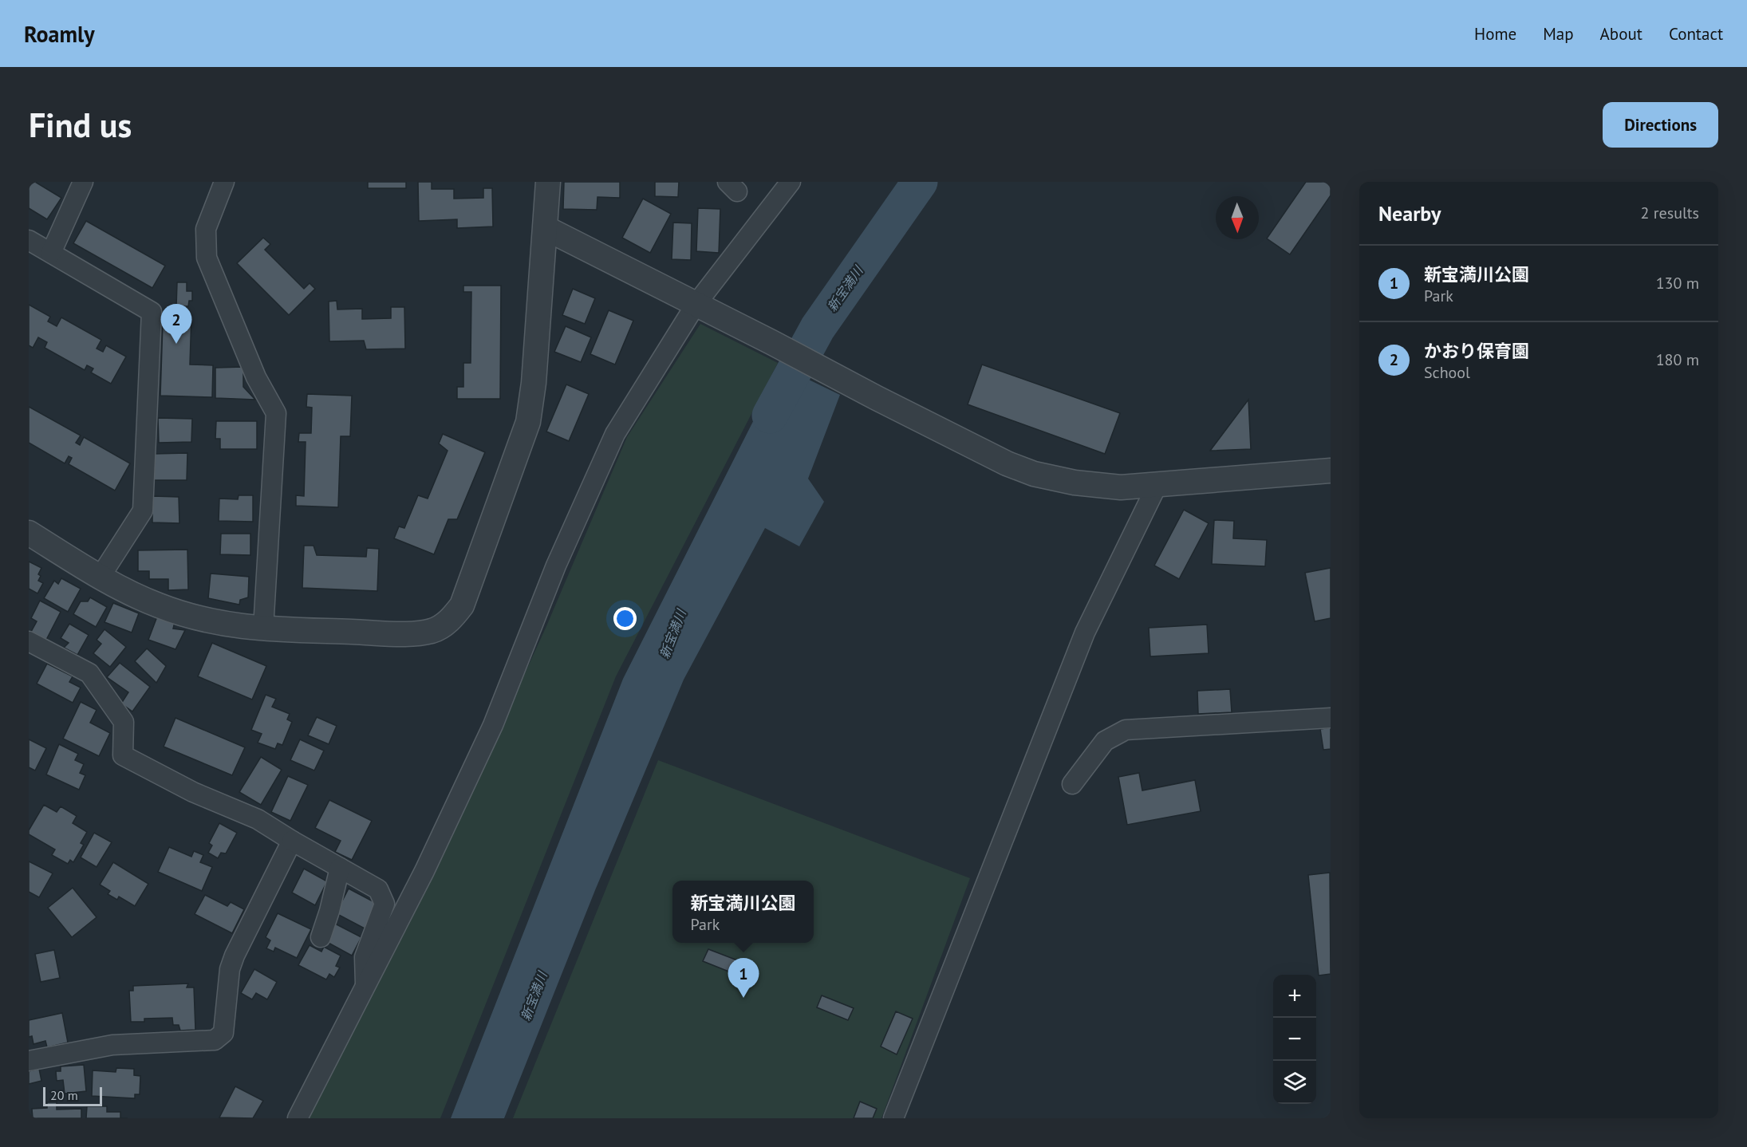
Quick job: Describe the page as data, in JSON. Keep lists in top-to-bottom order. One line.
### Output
{"water":["新宝満川"],"scale_bar":"20 m","north":"bottom","page":{"header":"Roamly","nav":["Home","Map","About","Contact"],"buttons":"Directions","title":"Find us","heading":["Nearby","2 results"],"list":[{"mark":"1","name":"新宝満川公園","note":"Park","value":"130 m"},{"mark":"2","name":"かおり保育園","note":"School","value":"180 m"}],"pins":["2","1"],"popup":["新宝満川公園","Park"],"map_buttons":["+","−"],"scale":"20 m"}}
